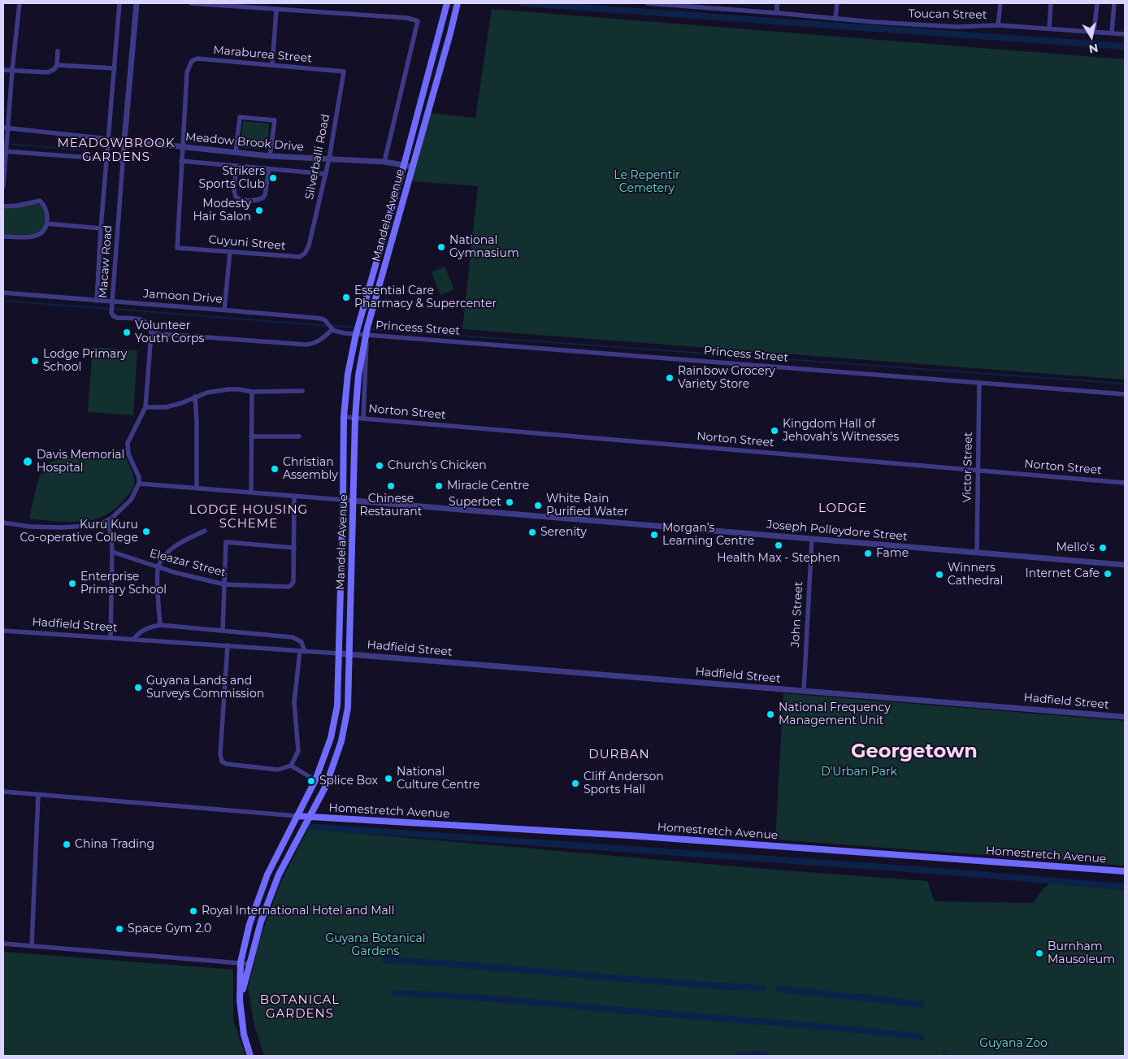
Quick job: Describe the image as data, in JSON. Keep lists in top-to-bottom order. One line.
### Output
{"streets":{"main road":["Mandela Avenue","Homestretch Avenue"],"street":["Toucan Street","Maraburea Street","Meadow Brook Drive","Silverballi Road","Cuyuni Street","Macaw Road","Jamoon Drive","Princess Street","Norton Street","Victor Street","Joseph Polleydore Street","Eleazar Street","John Street","Hadfield Street"]},"crossings":[["Maraburea Street","Meadow Brook Drive"],["Maraburea Street","Silverballi Road"],["Meadow Brook Drive","Silverballi Road"],["Meadow Brook Drive","Mandela Avenue"],["Meadow Brook Drive","Macaw Road"],["Silverballi Road","Cuyuni Street"],["Mandela Avenue","Princess Street"],["Mandela Avenue","Norton Street"],["Mandela Avenue","Joseph Polleydore Street"],["Mandela Avenue","Hadfield Street"],["Mandela Avenue","Homestretch Avenue"],["Macaw Road","Jamoon Drive"],["Princess Street","Victor Street"],["Norton Street","Victor Street"],["Victor Street","Joseph Polleydore Street"],["Joseph Polleydore Street","John Street"],["John Street","Hadfield Street"]],"districts":["MEADOWBROOK GARDENS","LODGE","LODGE HOUSING SCHEME","Georgetown","DURBAN","BOTANICAL GARDENS"],"parks":["Le Repentir Cemetery","D'Urban Park","Guyana Botanical Gardens","Guyana Zoo"],"places":["Strikers Sports Club","Modesty Hair Salon","National Gymnasium","Essential Care Pharmacy & Supercenter","Volunteer Youth Corps","Lodge Primary School","Rainbow Grocery Variety Store","Kingdom Hall of Jehovah's Witnesses","Davis Memorial Hospital","Church's Chicken","Christian Assembly","Chinese Restaurant","Miracle Centre","Superbet","White Rain Purified Water","Kuru Kuru Co-operative College","Serenity","Morgan’s Learning Centre","Health Max - Stephen","Mello's","Fame","Internet Cafe","Winners Cathedral","Enterprise Primary School","Guyana Lands and Surveys Commission","National Frequency Management Unit","National Culture Centre","Splice Box","Cliff Anderson Sports Hall","China Trading","Royal International Hotel and Mall","Space Gym 2.0","Burnham Mausoleum"],"north":"bottom"}
